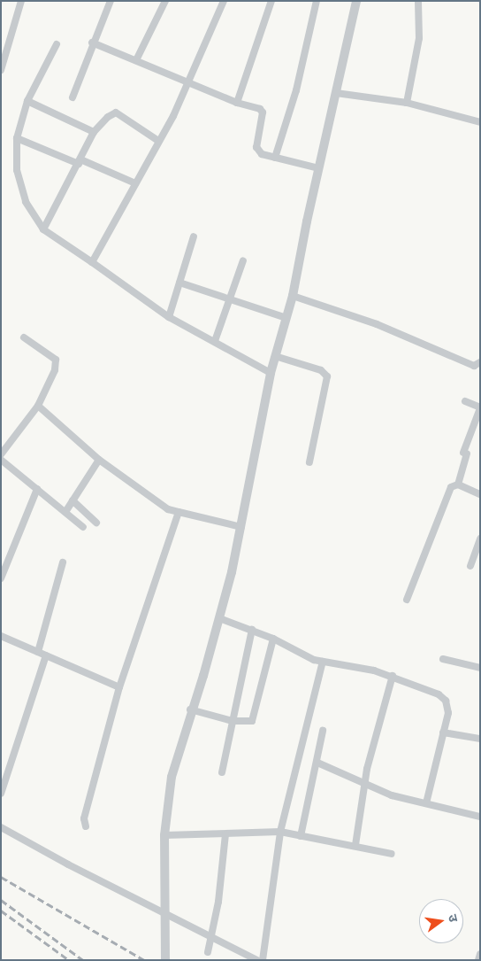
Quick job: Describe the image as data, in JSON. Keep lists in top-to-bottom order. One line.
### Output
{"north":"right"}
